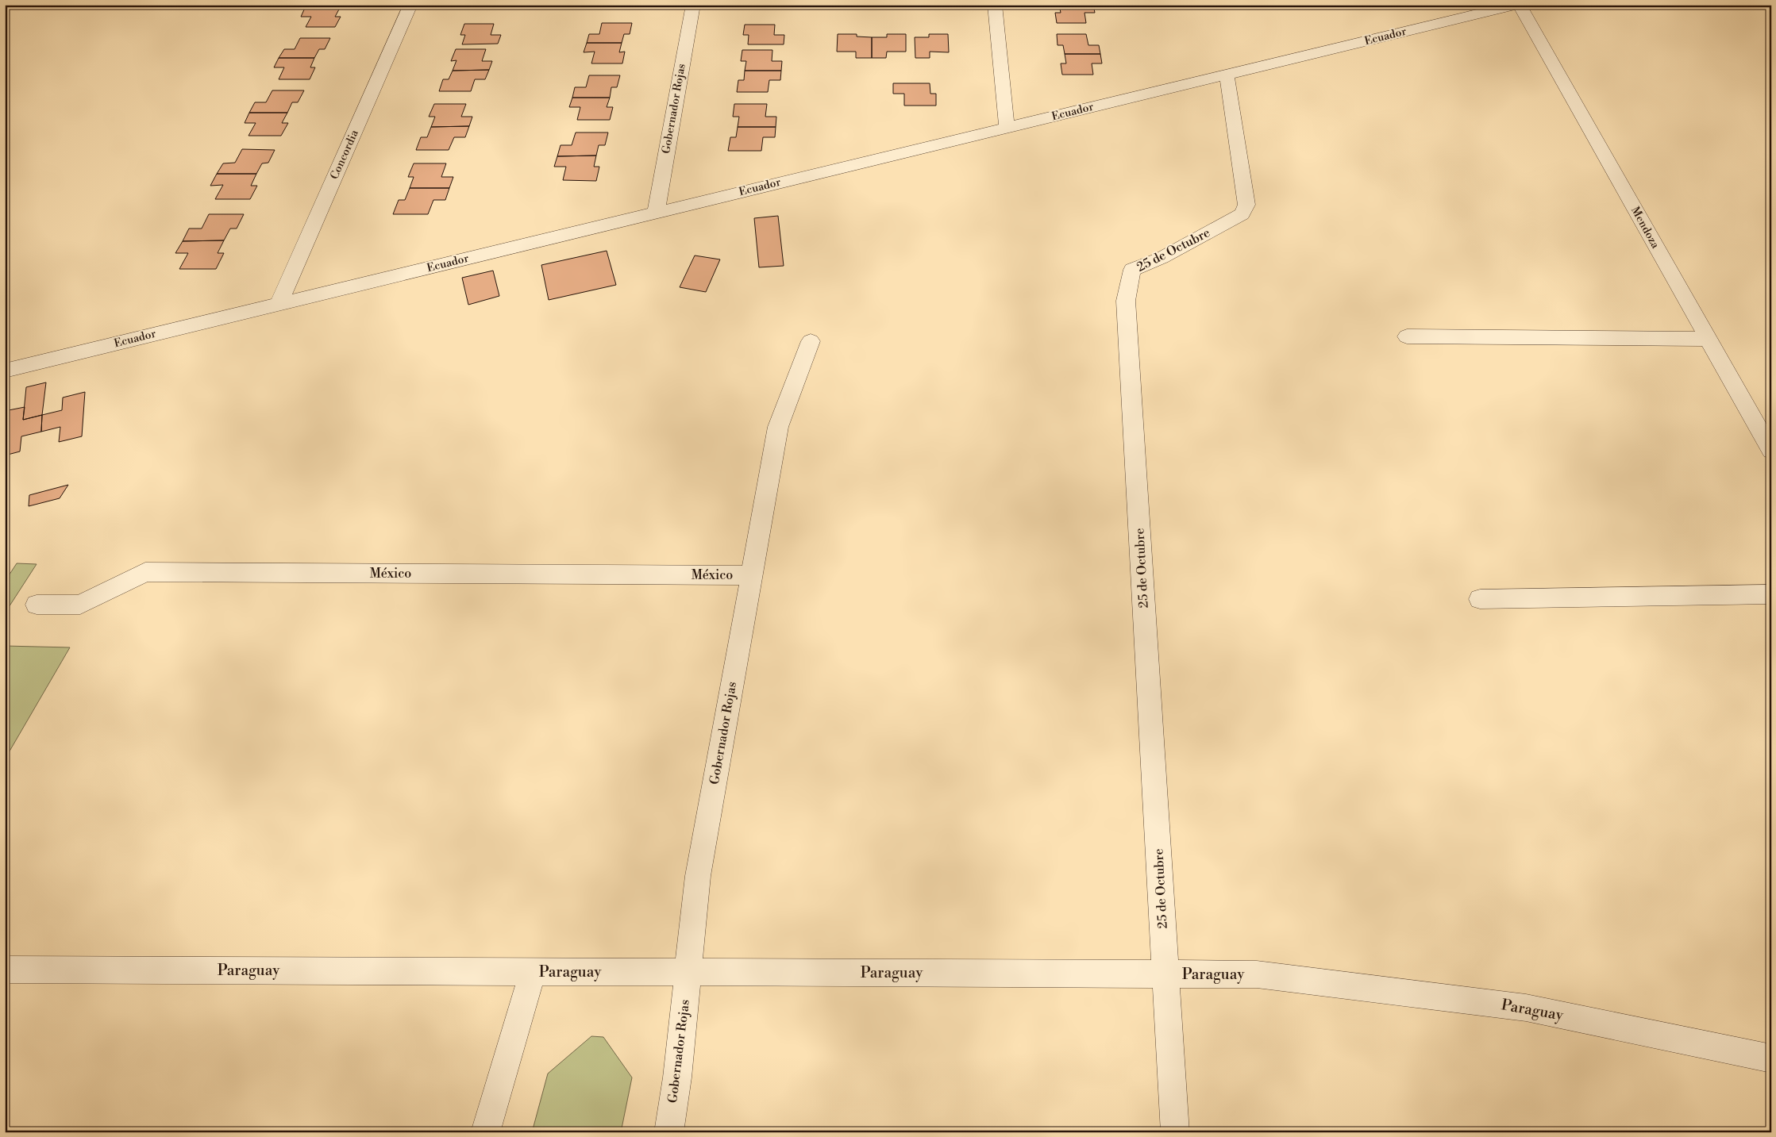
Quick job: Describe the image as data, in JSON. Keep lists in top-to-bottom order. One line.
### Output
{"streets":{"street":["Ecuador","Gobernador Rojas","Concordia","Mendoza","25 de Octubre","México","Paraguay"]},"crossings":[["Ecuador","Gobernador Rojas"],["Ecuador","Concordia"],["Ecuador","25 de Octubre"],["Gobernador Rojas","México"],["Gobernador Rojas","Paraguay"],["25 de Octubre","Paraguay"]]}
